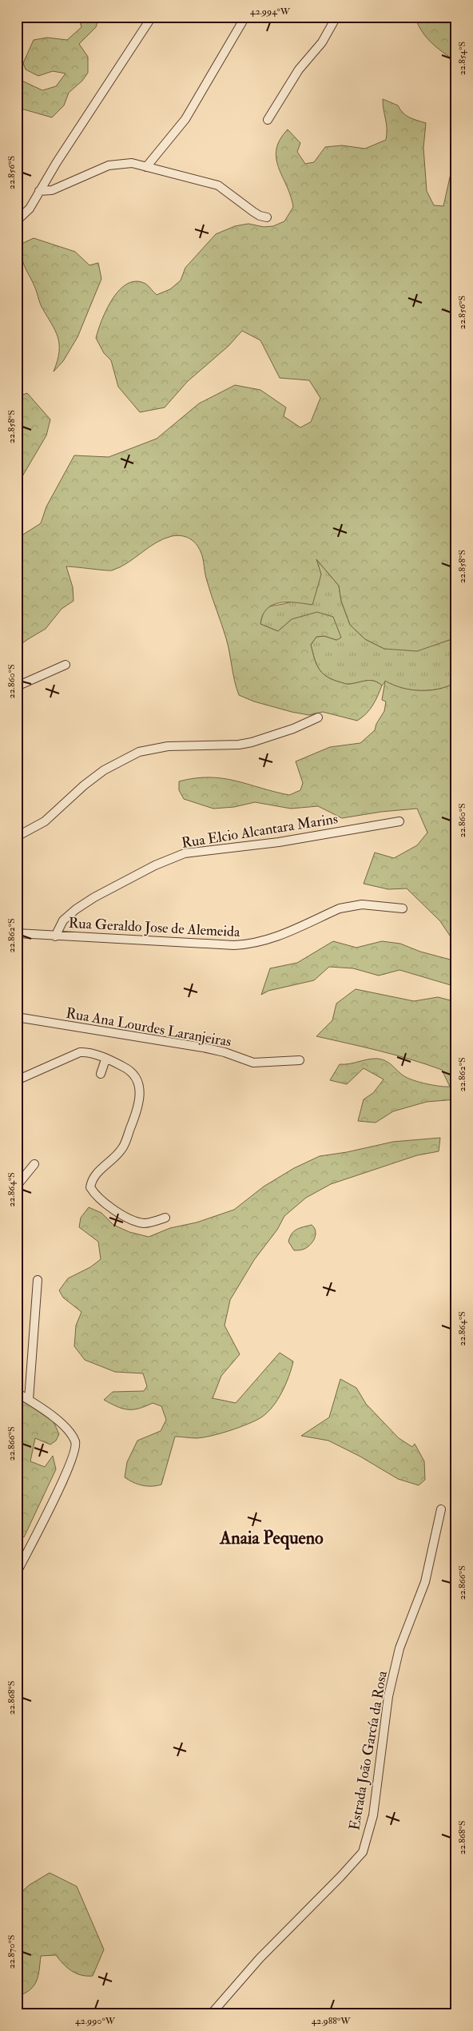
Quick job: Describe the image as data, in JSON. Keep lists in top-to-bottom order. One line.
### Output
{"streets":{"street":["Rua Elcio Alcantara Marins","Rua Geraldo Jose de Alemeida","Rua Ana Lourdes Laranjeiras","Estrada João García da Rosa"]},"crossings":[["Rua Elcio Alcantara Marins","Rua Geraldo Jose de Alemeida"]],"districts":["Anaia Pequeno"],"coordinates":["42.994°W","22.854°S","22.856°S","22.858°S","22.860°S","22.862°S","22.864°S","22.866°S","22.868°S","22.870°S","42.990°W","42.988°W"]}
